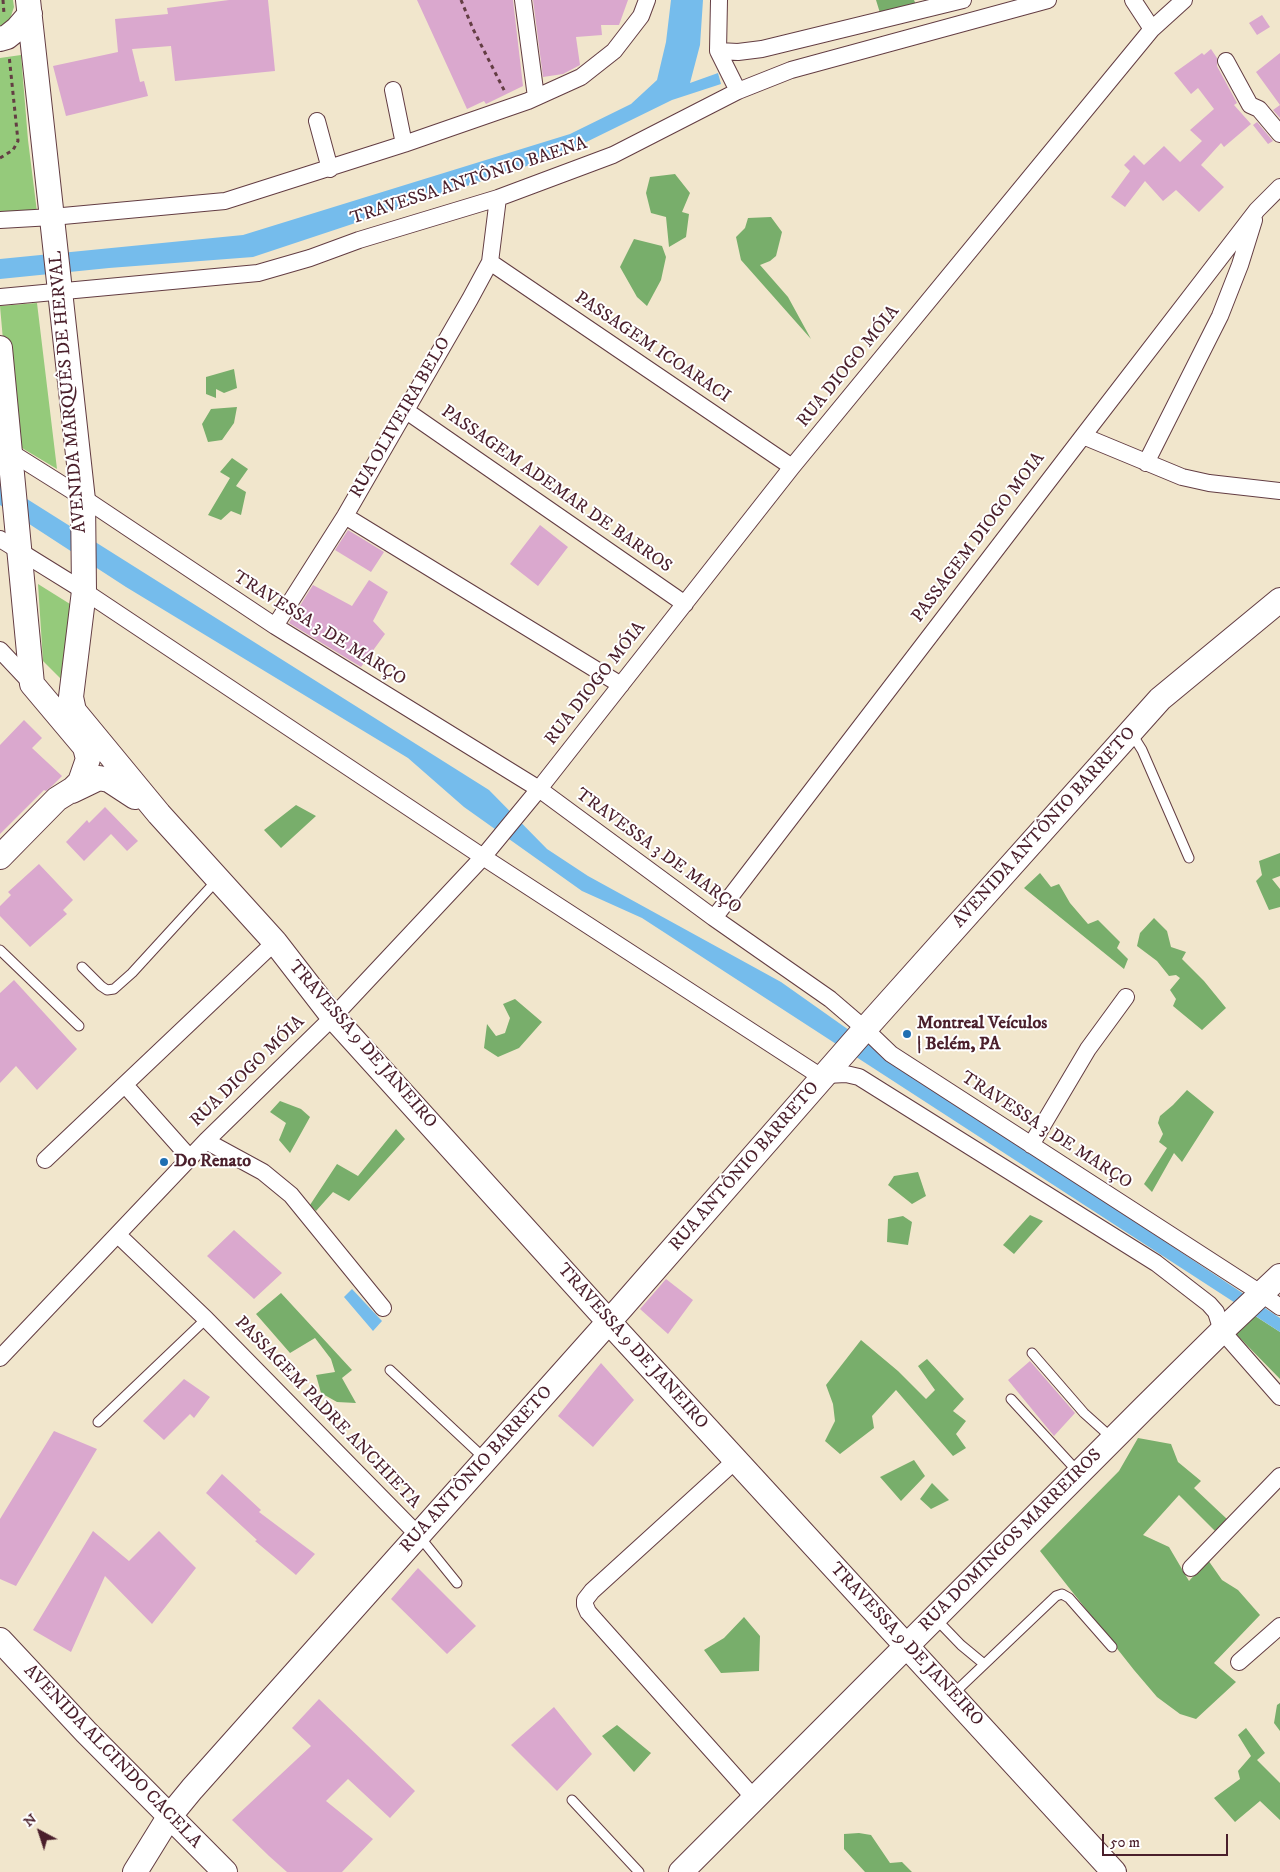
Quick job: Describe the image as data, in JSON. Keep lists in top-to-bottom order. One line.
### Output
{"streets":{"main road":["AVENIDA MARQUÊS DE HERVAL","AVENIDA ANTÔNIO BARRETO","TRAVESSA 9 DE JANEIRO","RUA ANTÔNIO BARRETO","RUA DOMINGOS MARREIROS","AVENIDA ALCINDO CACELA"],"street":["TRAVESSA ANTÔNIO BAENA","PASSAGEM ICOARACI","RUA DIOGO MÓIA","RUA OLIVEIRA BELO","PASSAGEM ADEMAR DE BARROS","PASSAGEM DIOGO MOIA","TRAVESSA 3 DE MARÇO","PASSAGEM PADRE ANCHIETA"]},"crossings":[["TRAVESSA ANTÔNIO BAENA","AVENIDA MARQUÊS DE HERVAL"],["TRAVESSA ANTÔNIO BAENA","RUA OLIVEIRA BELO"],["PASSAGEM ICOARACI","RUA DIOGO MÓIA"],["PASSAGEM ICOARACI","RUA OLIVEIRA BELO"],["RUA DIOGO MÓIA","PASSAGEM ADEMAR DE BARROS"],["RUA DIOGO MÓIA","TRAVESSA 3 DE MARÇO"],["RUA DIOGO MÓIA","TRAVESSA 9 DE JANEIRO"],["RUA DIOGO MÓIA","PASSAGEM PADRE ANCHIETA"],["AVENIDA MARQUÊS DE HERVAL","TRAVESSA 3 DE MARÇO"],["AVENIDA MARQUÊS DE HERVAL","TRAVESSA 9 DE JANEIRO"],["RUA OLIVEIRA BELO","PASSAGEM ADEMAR DE BARROS"],["RUA OLIVEIRA BELO","TRAVESSA 3 DE MARÇO"],["PASSAGEM DIOGO MOIA","TRAVESSA 3 DE MARÇO"],["TRAVESSA 3 DE MARÇO","AVENIDA ANTÔNIO BARRETO"],["TRAVESSA 3 DE MARÇO","RUA DOMINGOS MARREIROS"],["AVENIDA ANTÔNIO BARRETO","RUA ANTÔNIO BARRETO"],["TRAVESSA 9 DE JANEIRO","RUA ANTÔNIO BARRETO"],["TRAVESSA 9 DE JANEIRO","RUA DOMINGOS MARREIROS"],["RUA ANTÔNIO BARRETO","PASSAGEM PADRE ANCHIETA"],["RUA ANTÔNIO BARRETO","AVENIDA ALCINDO CACELA"]],"places":["Montreal Veículos | Belém, PA","Do Renato"],"scale_bar":"50 m","north":"top left"}
